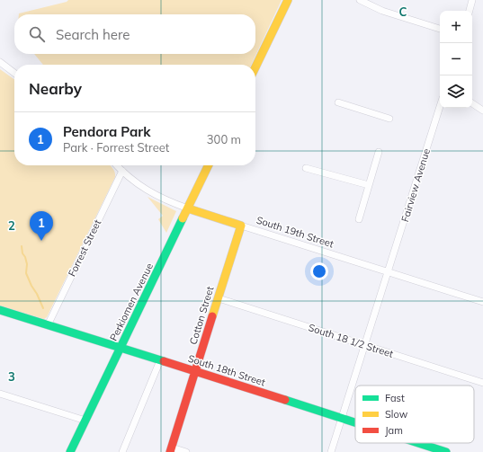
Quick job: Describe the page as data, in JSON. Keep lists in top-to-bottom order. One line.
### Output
{"streets":{"street":["Fairview Avenue","South 19th Street","Forrest Street","Perkiomen Avenue","Cotton Street","South 18 1/2 Street","South 18th Street"]},"crossings":[["Fairview Avenue","South 19th Street"],["Fairview Avenue","South 18 1/2 Street"],["Fairview Avenue","South 18th Street"],["South 19th Street","Forrest Street"],["South 19th Street","Perkiomen Avenue"],["South 19th Street","Cotton Street"],["Forrest Street","South 18th Street"],["Perkiomen Avenue","South 18th Street"],["Cotton Street","South 18 1/2 Street"],["Cotton Street","South 18th Street"]],"legend":["Fast","Slow","Jam"],"page":{"map_buttons":["+","−"],"search":"Search here","heading":"Nearby","list":[{"mark":"1","name":"Pendora Park","note":"Park · Forrest Street","value":"300 m"}],"pins":"1"},"grid":{"columns":["C"],"rows":["2","3"]}}
